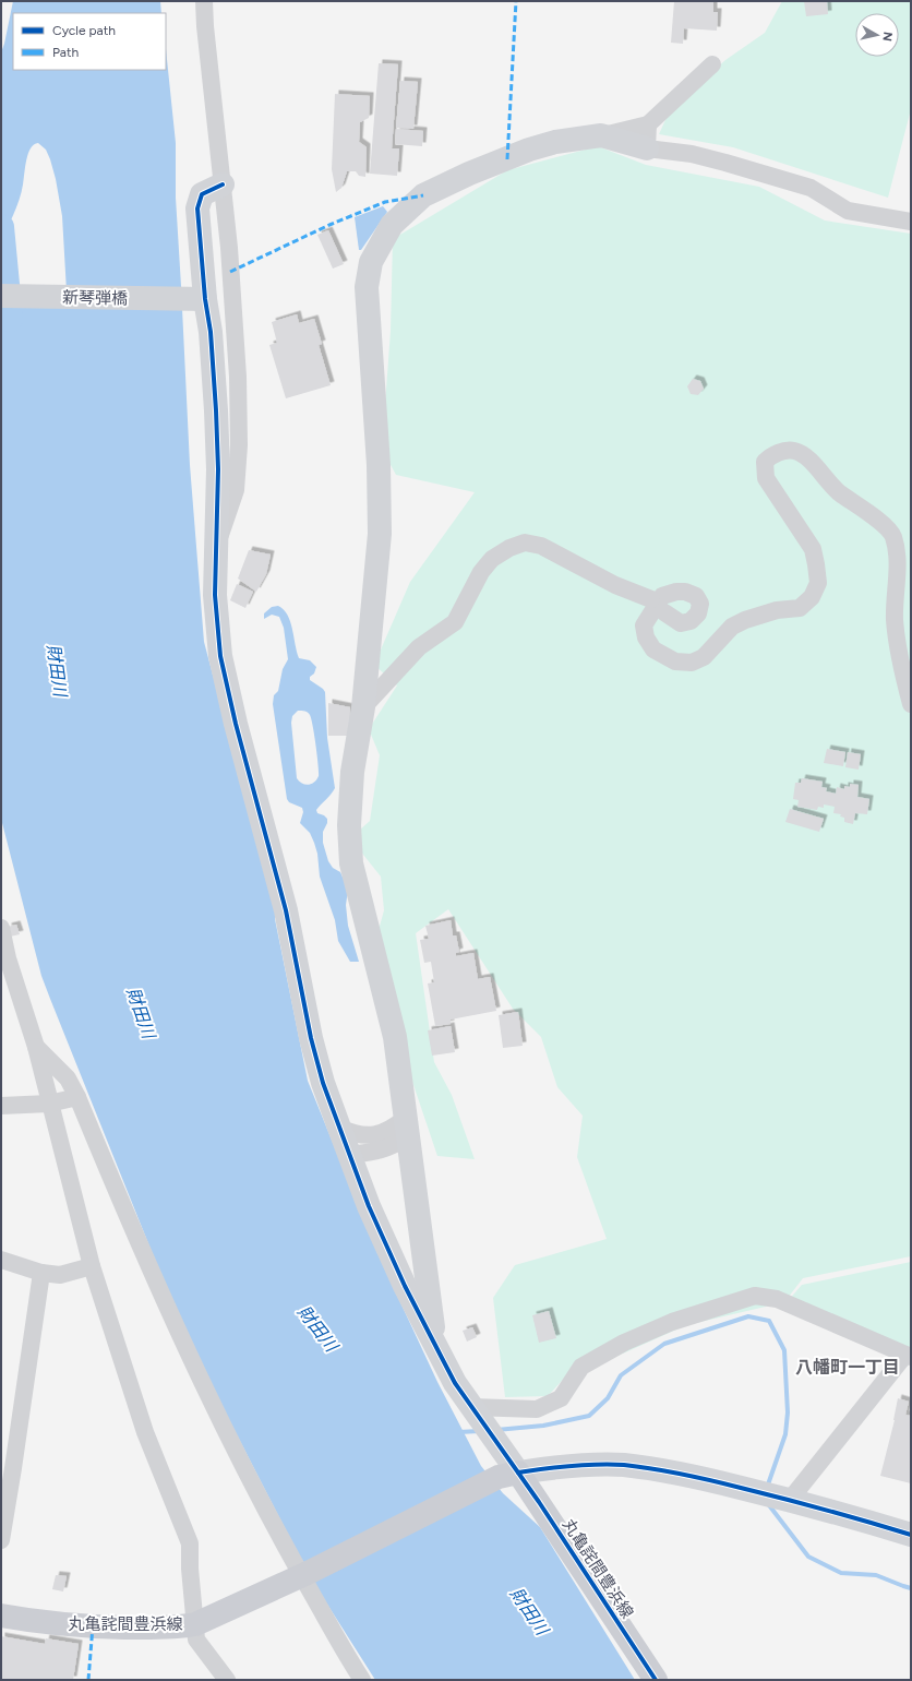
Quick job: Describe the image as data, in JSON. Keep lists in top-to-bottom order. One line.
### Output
{"streets":{"main road":["丸亀詫間豊浜線"],"street":["新琴弾橋"]},"districts":["八幡町一丁目"],"water":["財田川"],"legend":["Cycle path","Path"],"north":"right"}
